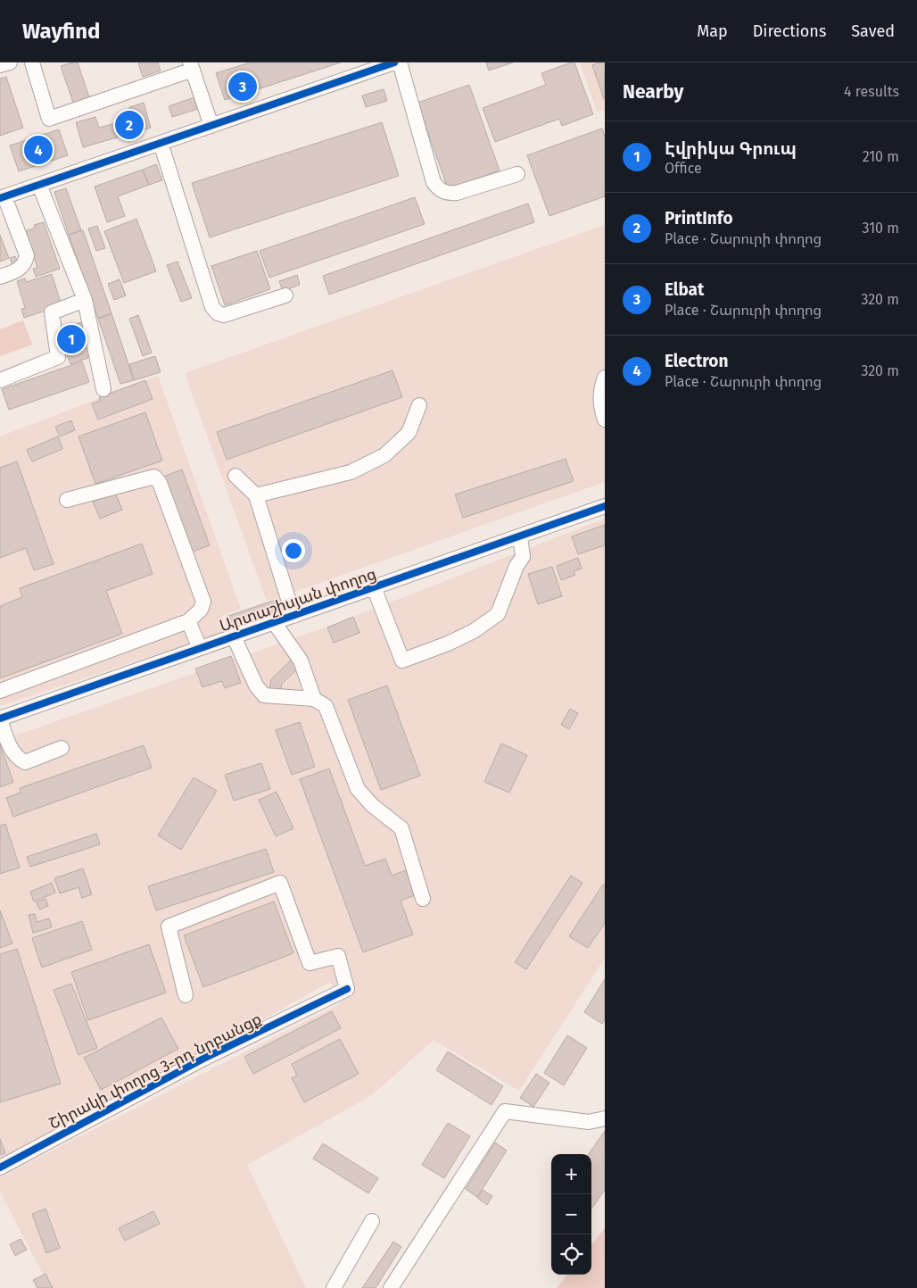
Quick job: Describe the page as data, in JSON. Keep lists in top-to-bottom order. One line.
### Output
{"streets":{"street":["Արտաշիսյան փողոց","Շիրակի փողոց 3-րդ նրբանցք"]},"page":{"header":"Wayfind","nav":["Map","Directions","Saved"],"heading":["Nearby","4 results"],"pins":["3","2","4","1"],"list":[{"mark":"1","name":"Էվրիկա Գրուպ","note":"Office","value":"210 m"},{"mark":"2","name":"PrintInfo","note":"Place · Շարուրի փողոց","value":"310 m"},{"mark":"3","name":"Elbat","note":"Place · Շարուրի փողոց","value":"320 m"},{"mark":"4","name":"Electron","note":"Place · Շարուրի փողոց","value":"320 m"}],"map_buttons":["+","−"]}}
